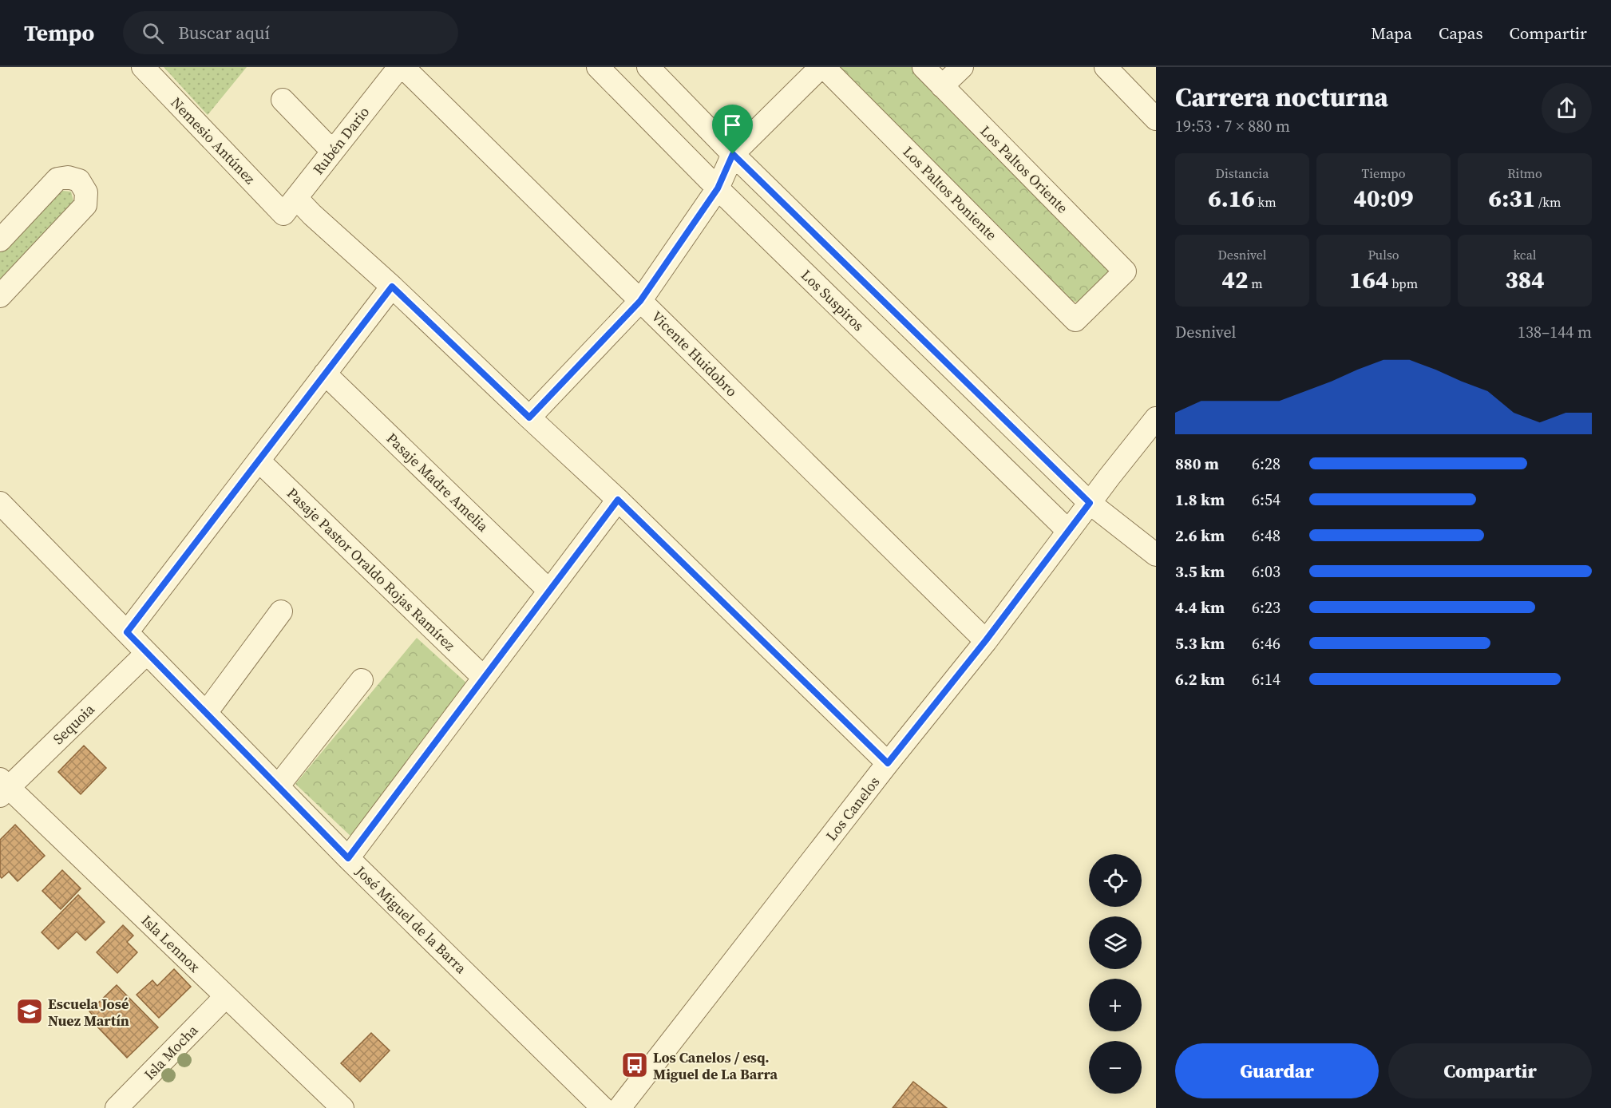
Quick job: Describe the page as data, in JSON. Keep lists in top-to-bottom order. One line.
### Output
{"streets":{"street":["Nemesio Antúnez","Rubén Dario","Los Paltos Oriente","Los Paltos Poniente","Los Suspiros","Vicente Huidobro","Pasaje Madre Amelia","Pasaje Pastor Oraldo Rojas Ramírez","Sequoia","Los Canelos","José Miguel de la Barra","Isla Lennox","Isla Mocha"]},"crossings":[["Nemesio Antúnez","Rubén Dario"],["Nemesio Antúnez","Los Canelos"],["Los Paltos Oriente","Los Paltos Poniente"],["Los Suspiros","Los Canelos"],["Vicente Huidobro","Los Canelos"],["Sequoia","José Miguel de la Barra"],["Sequoia","Isla Lennox"],["Isla Lennox","Isla Mocha"]],"places":{"school or university":["Escuela José Nuez Martín"],"bus stop":["Los Canelos / esq. Miguel de La Barra"]},"page":{"header":"Tempo","search":"Buscar aquí","nav":["Mapa","Capas","Compartir"],"heading":["Carrera nocturna","19:53 · 7 × 880 m"],"stats":[["Distancia","6.16 km"],["Tiempo","40:09"],["Ritmo","6:31 /km"],["Desnivel","42 m"],["Pulso","164 bpm"],["kcal","384"]],"chart":["Desnivel","138–144 m"],"list":[{"name":"880 m","note":"6:28"},{"name":"1.8 km","note":"6:54"},{"name":"2.6 km","note":"6:48"},{"name":"3.5 km","note":"6:03"},{"name":"4.4 km","note":"6:23"},{"name":"5.3 km","note":"6:46"},{"name":"6.2 km","note":"6:14"}],"map_buttons":["+","−"],"buttons":["Guardar","Compartir"]}}
